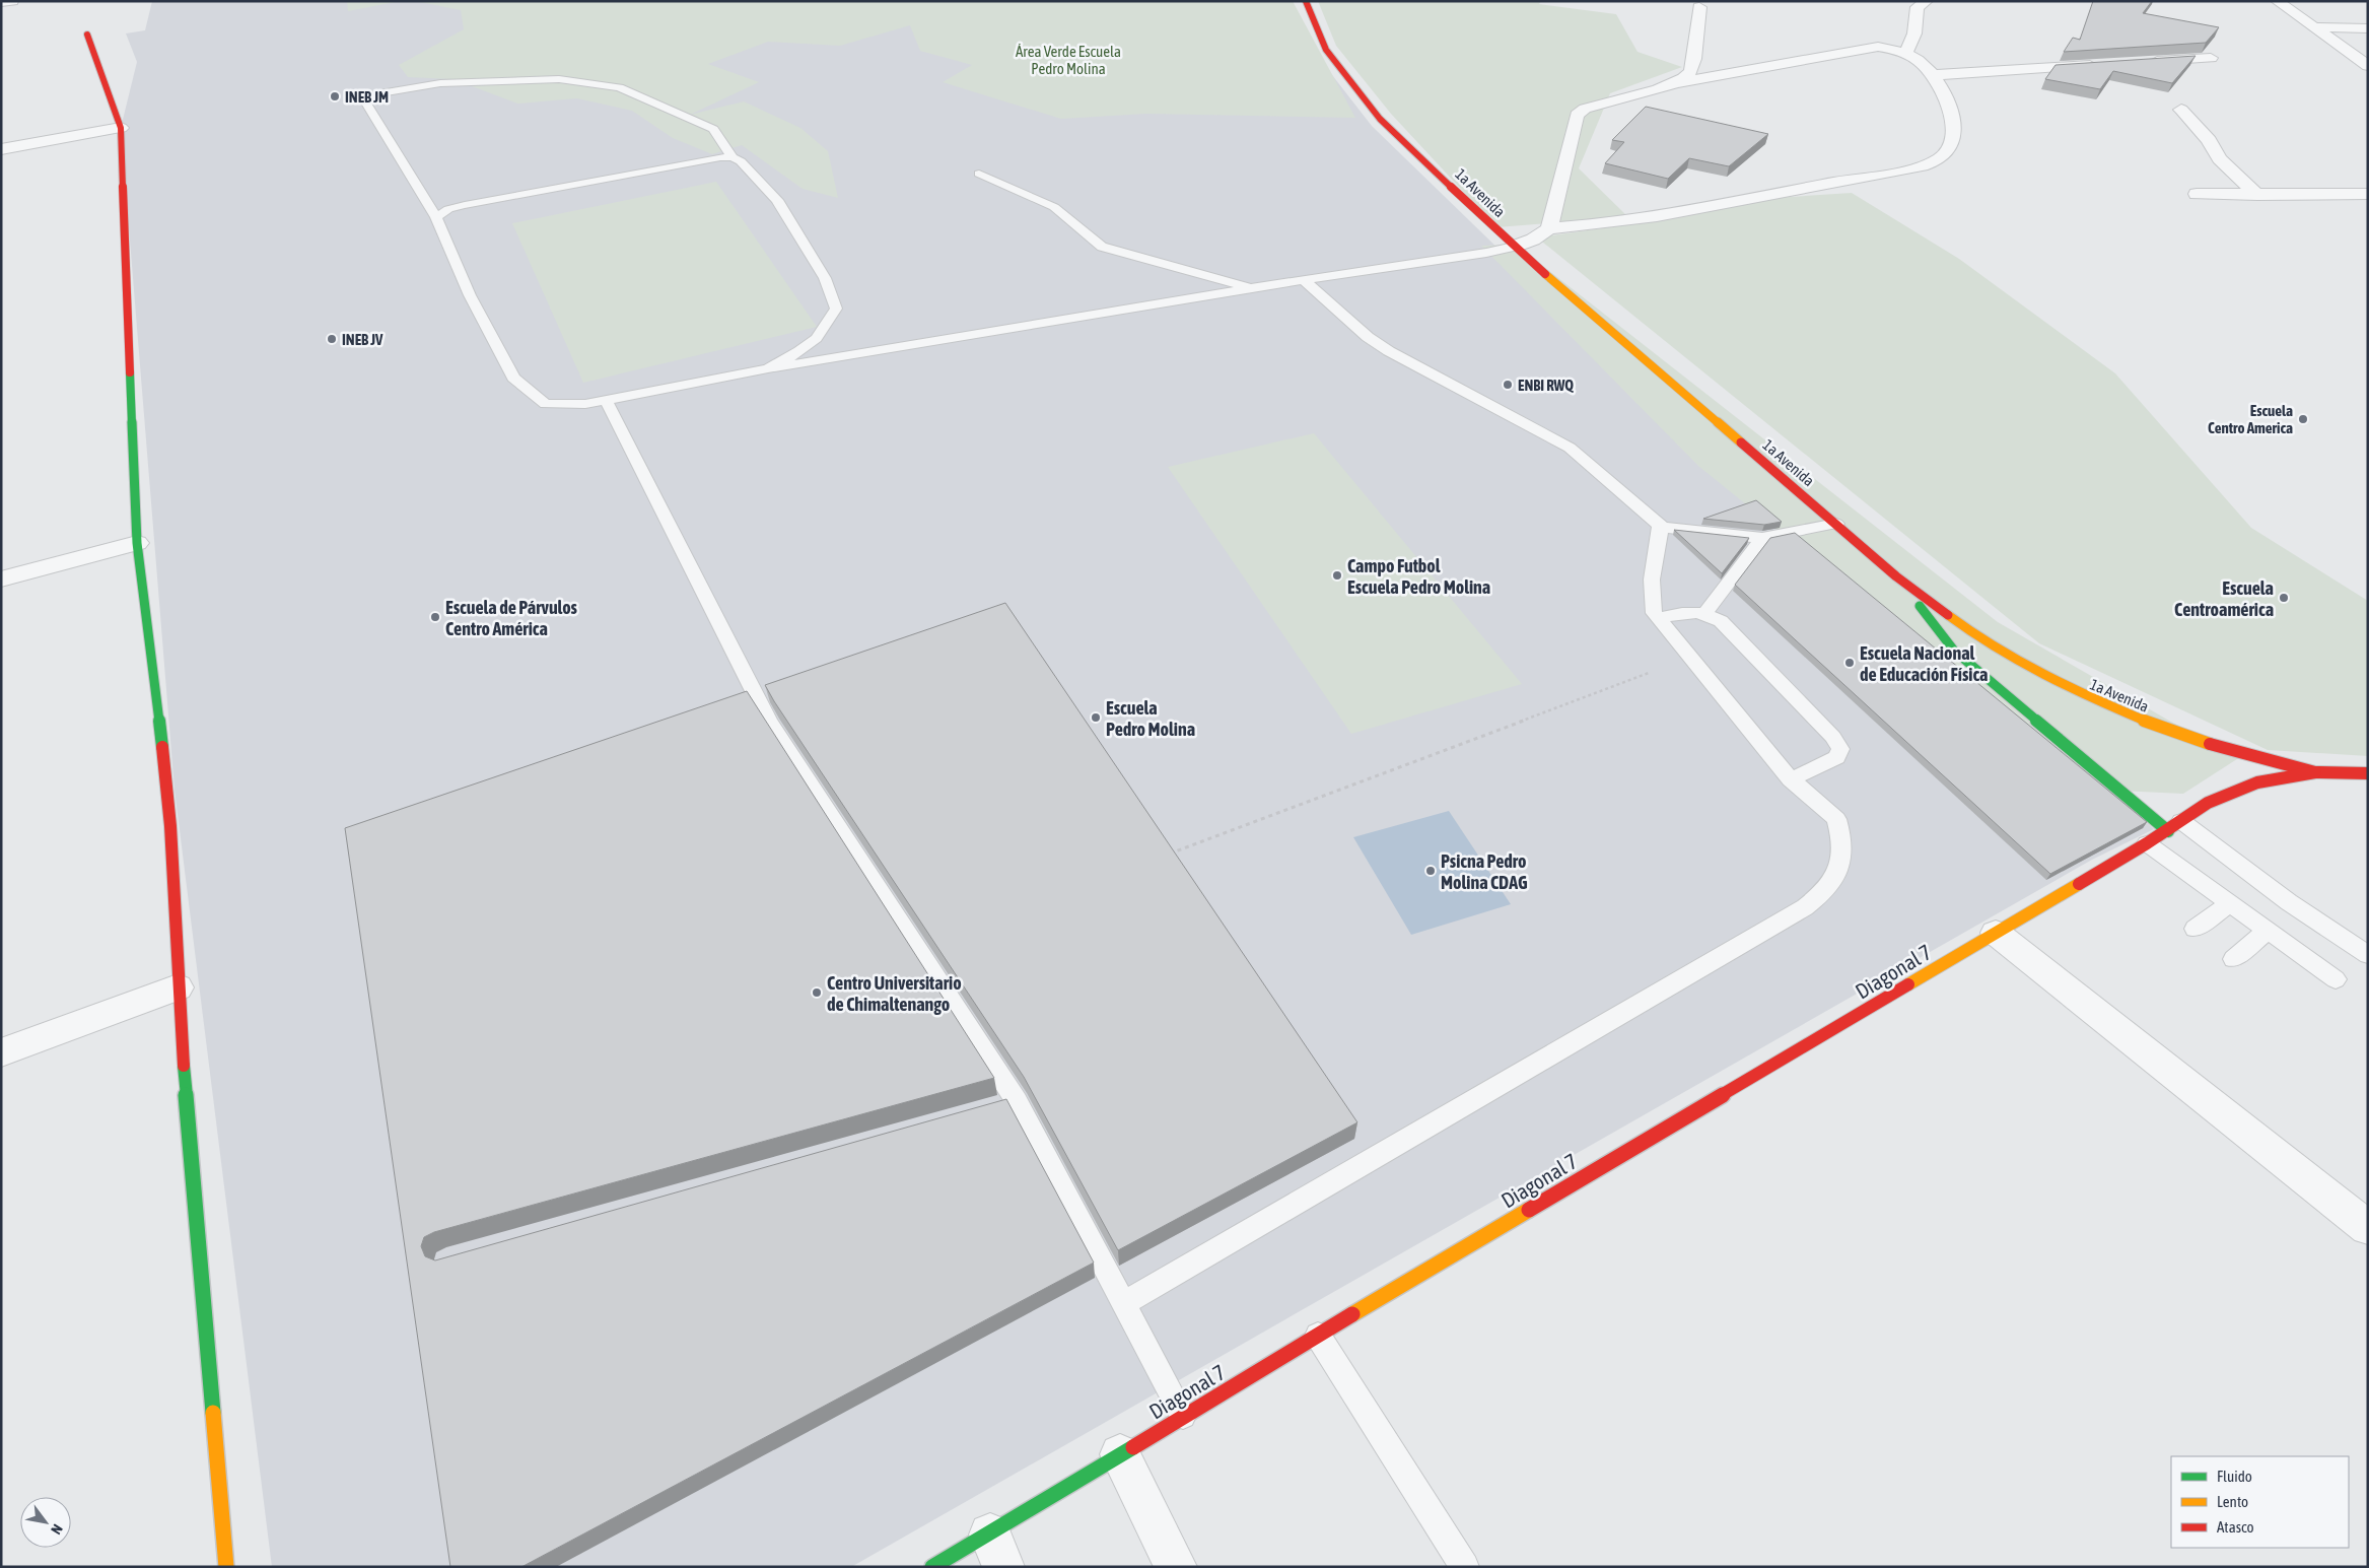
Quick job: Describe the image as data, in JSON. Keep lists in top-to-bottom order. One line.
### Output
{"streets":{"street":["1a Avenida","Diagonal 7"]},"crossings":[["1a Avenida","Diagonal 7"]],"parks":["Área Verde Escuela Pedro Molina"],"places":["INEB JM","INEB JV","ENBI RWQ","Escuela Centro America","Campo Futbol Escuela Pedro Molina","Escuela Centroamérica","Escuela de Párvulos Centro América","Escuela Nacional de Educación Física","Escuela Pedro Molina","Psicna Pedro Molina CDAG","Centro Universitario de Chimaltenango"],"legend":["Fluido","Lento","Atasco"],"north":"bottom right"}
